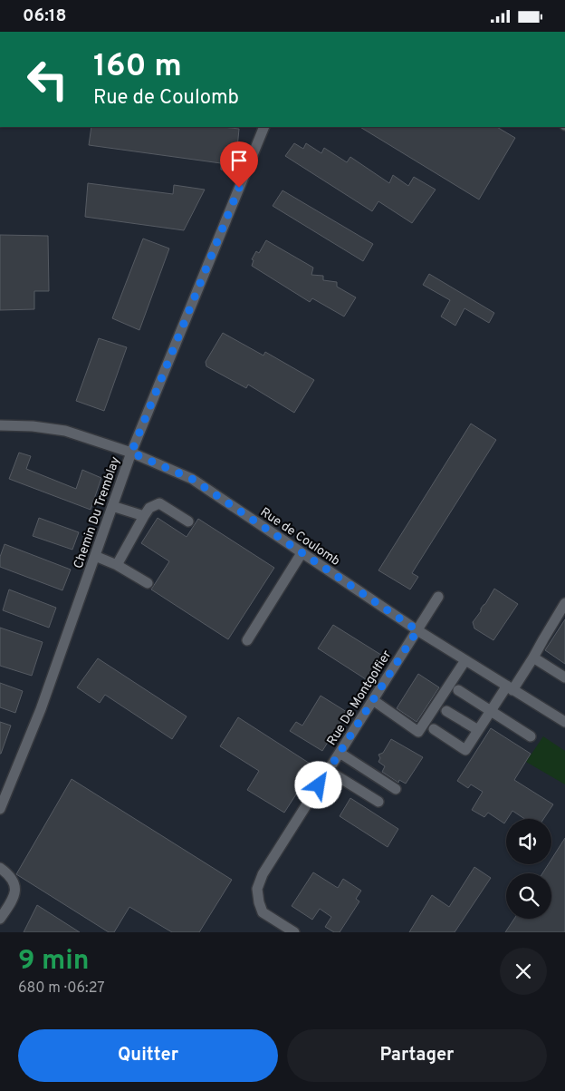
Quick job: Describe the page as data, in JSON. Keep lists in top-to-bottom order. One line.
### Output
{"streets":{"street":["Chemin Du Tremblay","Rue de Coulomb","Rue De Montgolfier"]},"crossings":[["Chemin Du Tremblay","Rue de Coulomb"],["Rue de Coulomb","Rue De Montgolfier"]],"page":{"status":"06:18","turn":["160 m","Rue de Coulomb"],"heading":["9 min","680 m · 06:27"],"buttons":["Quitter","Partager"]}}
